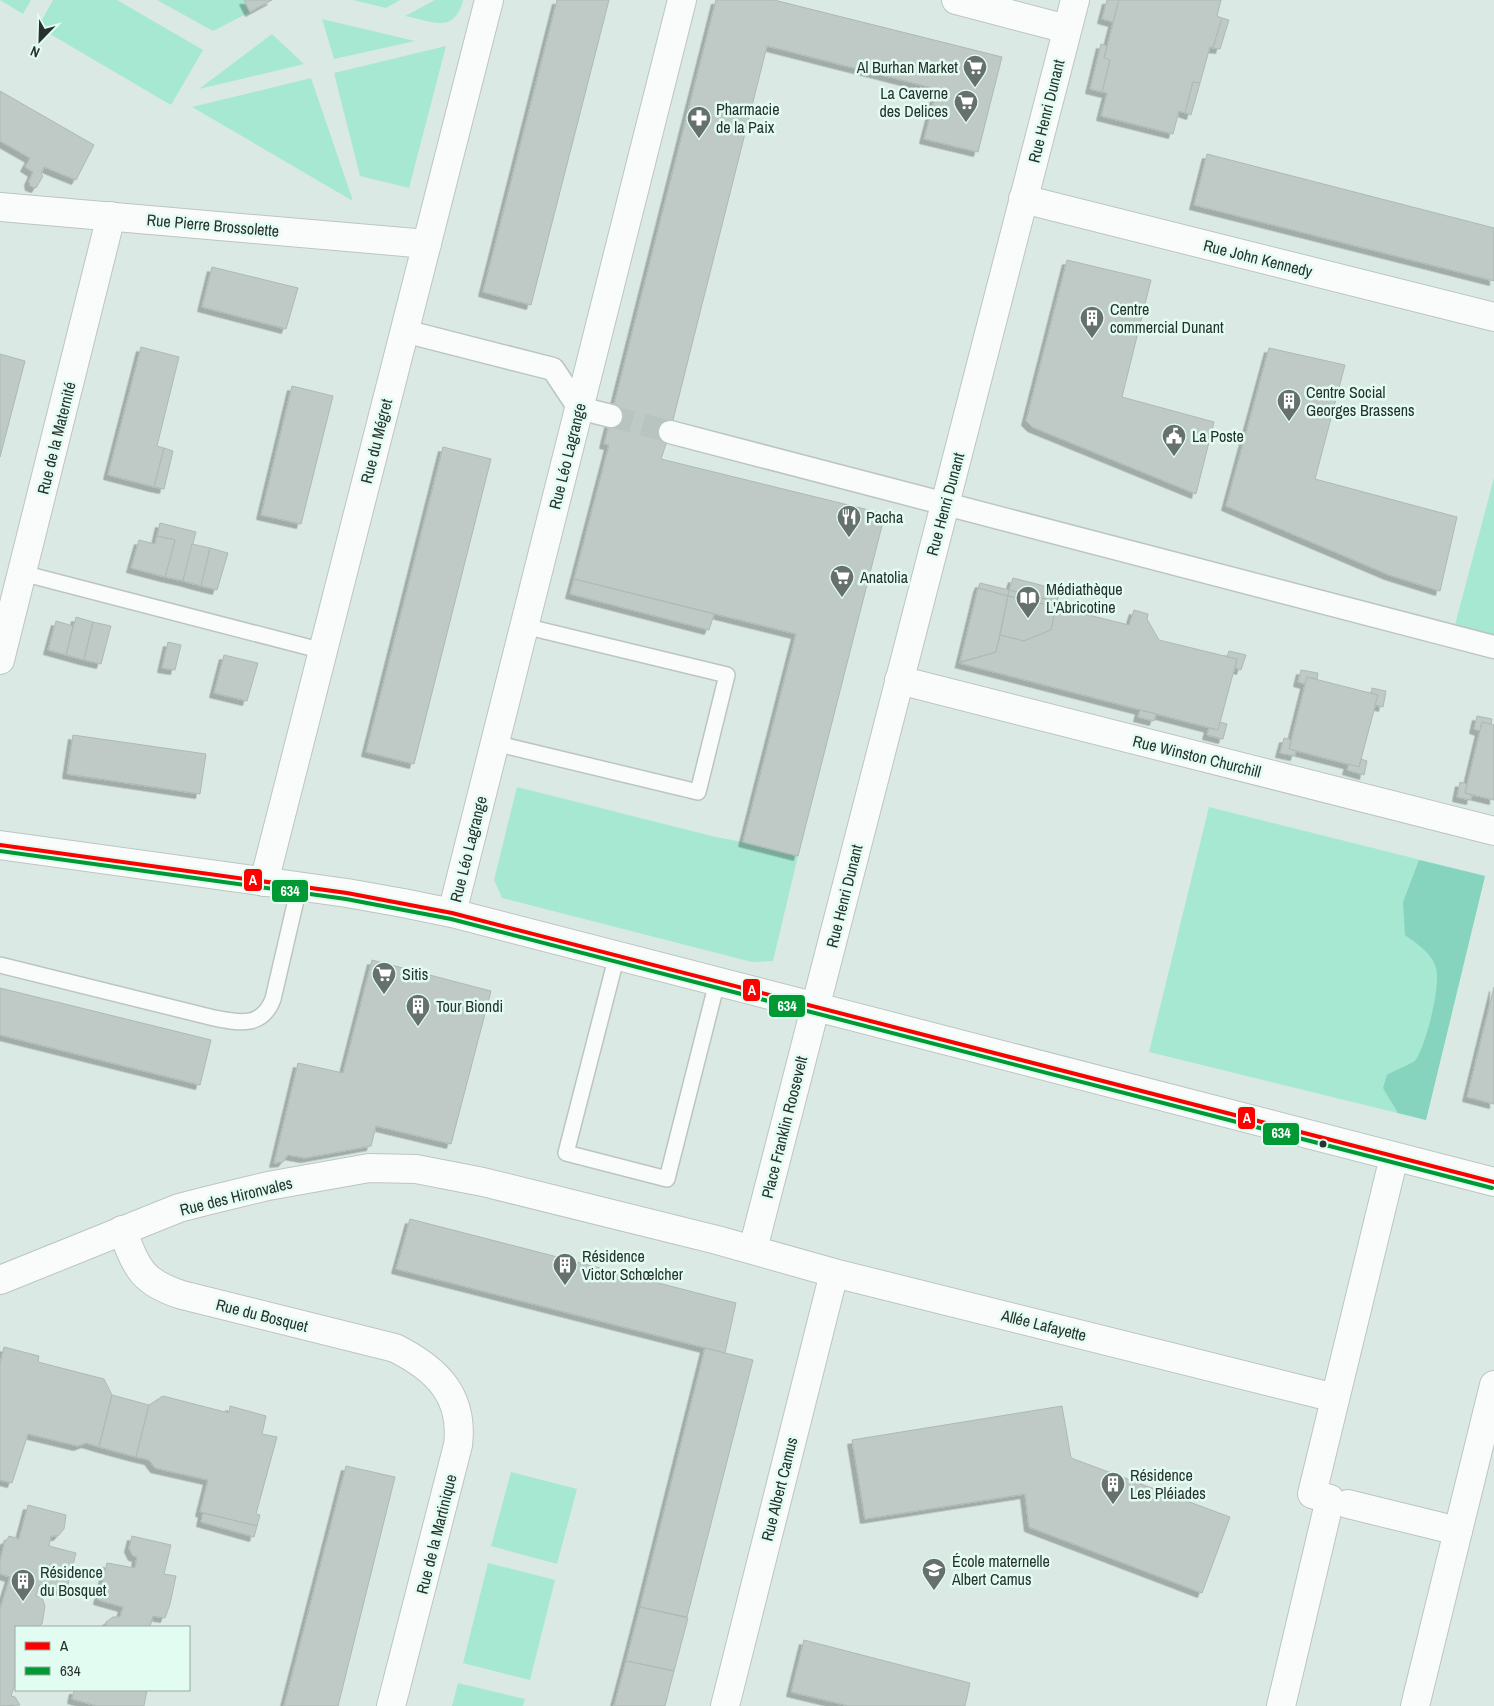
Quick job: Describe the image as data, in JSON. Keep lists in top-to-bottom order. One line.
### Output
{"streets":{"street":["Rue Henri Dunant","Rue Pierre Brossolette","Rue John Kennedy","Rue de la Maternité","Rue du Mégret","Rue Léo Lagrange","Rue Winston Churchill","Place Franklin Roosevelt","Rue des Hironvales","Rue du Bosquet","Allée Lafayette","Rue Albert Camus","Rue de la Martinique"]},"crossings":[["Rue Henri Dunant","Rue John Kennedy"],["Rue Henri Dunant","Rue Winston Churchill"],["Rue Henri Dunant","Place Franklin Roosevelt"],["Rue Pierre Brossolette","Rue de la Maternité"],["Rue Pierre Brossolette","Rue du Mégret"],["Place Franklin Roosevelt","Rue des Hironvales"],["Place Franklin Roosevelt","Allée Lafayette"],["Rue des Hironvales","Rue du Bosquet"],["Rue des Hironvales","Allée Lafayette"],["Rue du Bosquet","Rue de la Martinique"],["Allée Lafayette","Rue Albert Camus"]],"places":{"supermarket":["Al Burhan Market","La Caverne des Delices","Anatolia","Sitis"],"pharmacy":["Pharmacie de la Paix"],"building":["Centre commercial Dunant","Centre Social Georges Brassens","Tour Biondi","Résidence Victor Schœlcher","Résidence Les Pléiades","Résidence du Bosquet"],"public building":["La Poste"],"restaurant":["Pacha"],"library":["Médiathèque L'Abricotine"],"school or university":["École maternelle Albert Camus"]},"lines":["transit line A","transit line 634"],"legend":["A","634"],"north":"bottom left"}
